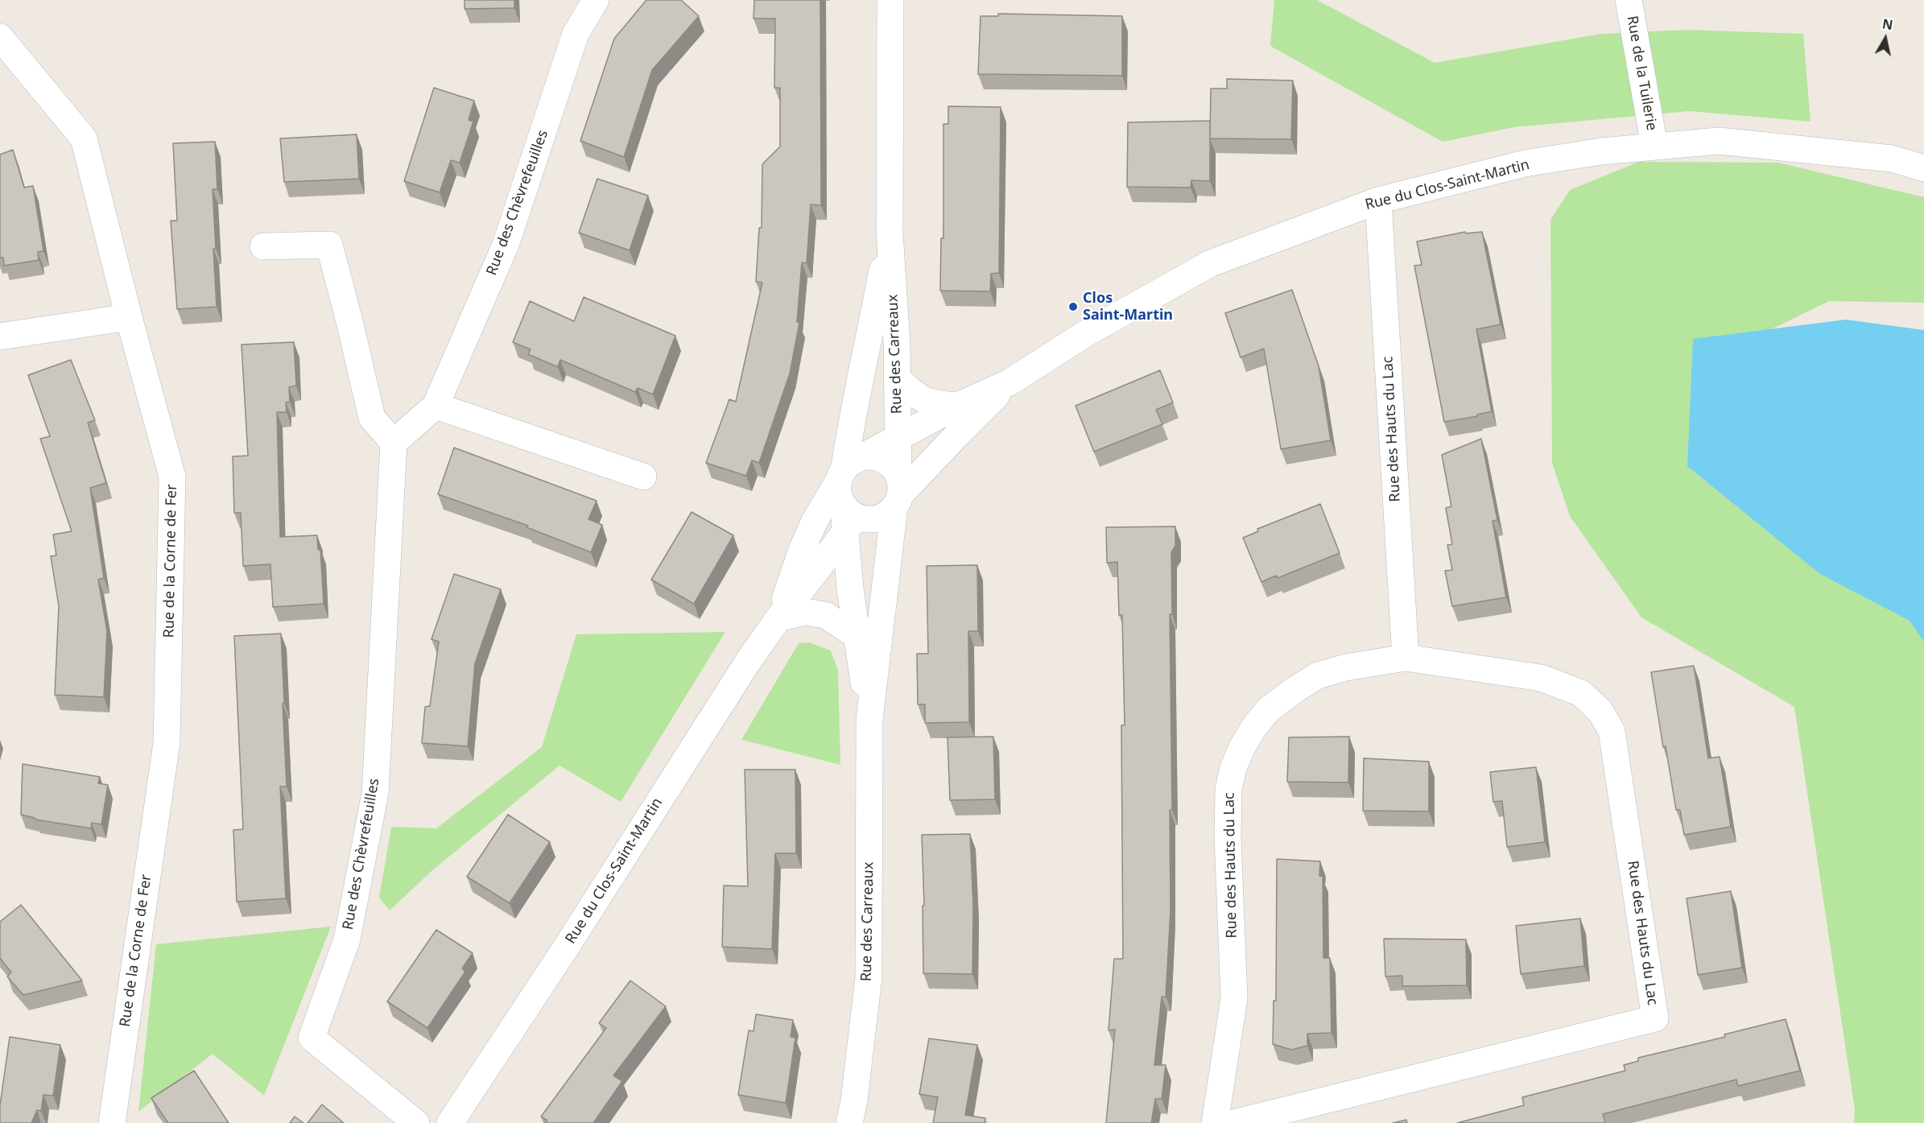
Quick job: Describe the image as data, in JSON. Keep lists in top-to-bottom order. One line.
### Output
{"streets":{"street":["Rue de la Tuilerie","Rue du Clos-Saint-Martin","Rue des Chèvrefeuilles","Rue des Carreaux","Rue des Hauts du Lac","Rue de la Corne de Fer"]},"crossings":[["Rue de la Tuilerie","Rue du Clos-Saint-Martin"],["Rue du Clos-Saint-Martin","Rue des Carreaux"],["Rue du Clos-Saint-Martin","Rue des Hauts du Lac"]],"places":["Clos Saint-Martin"],"north":"top"}
